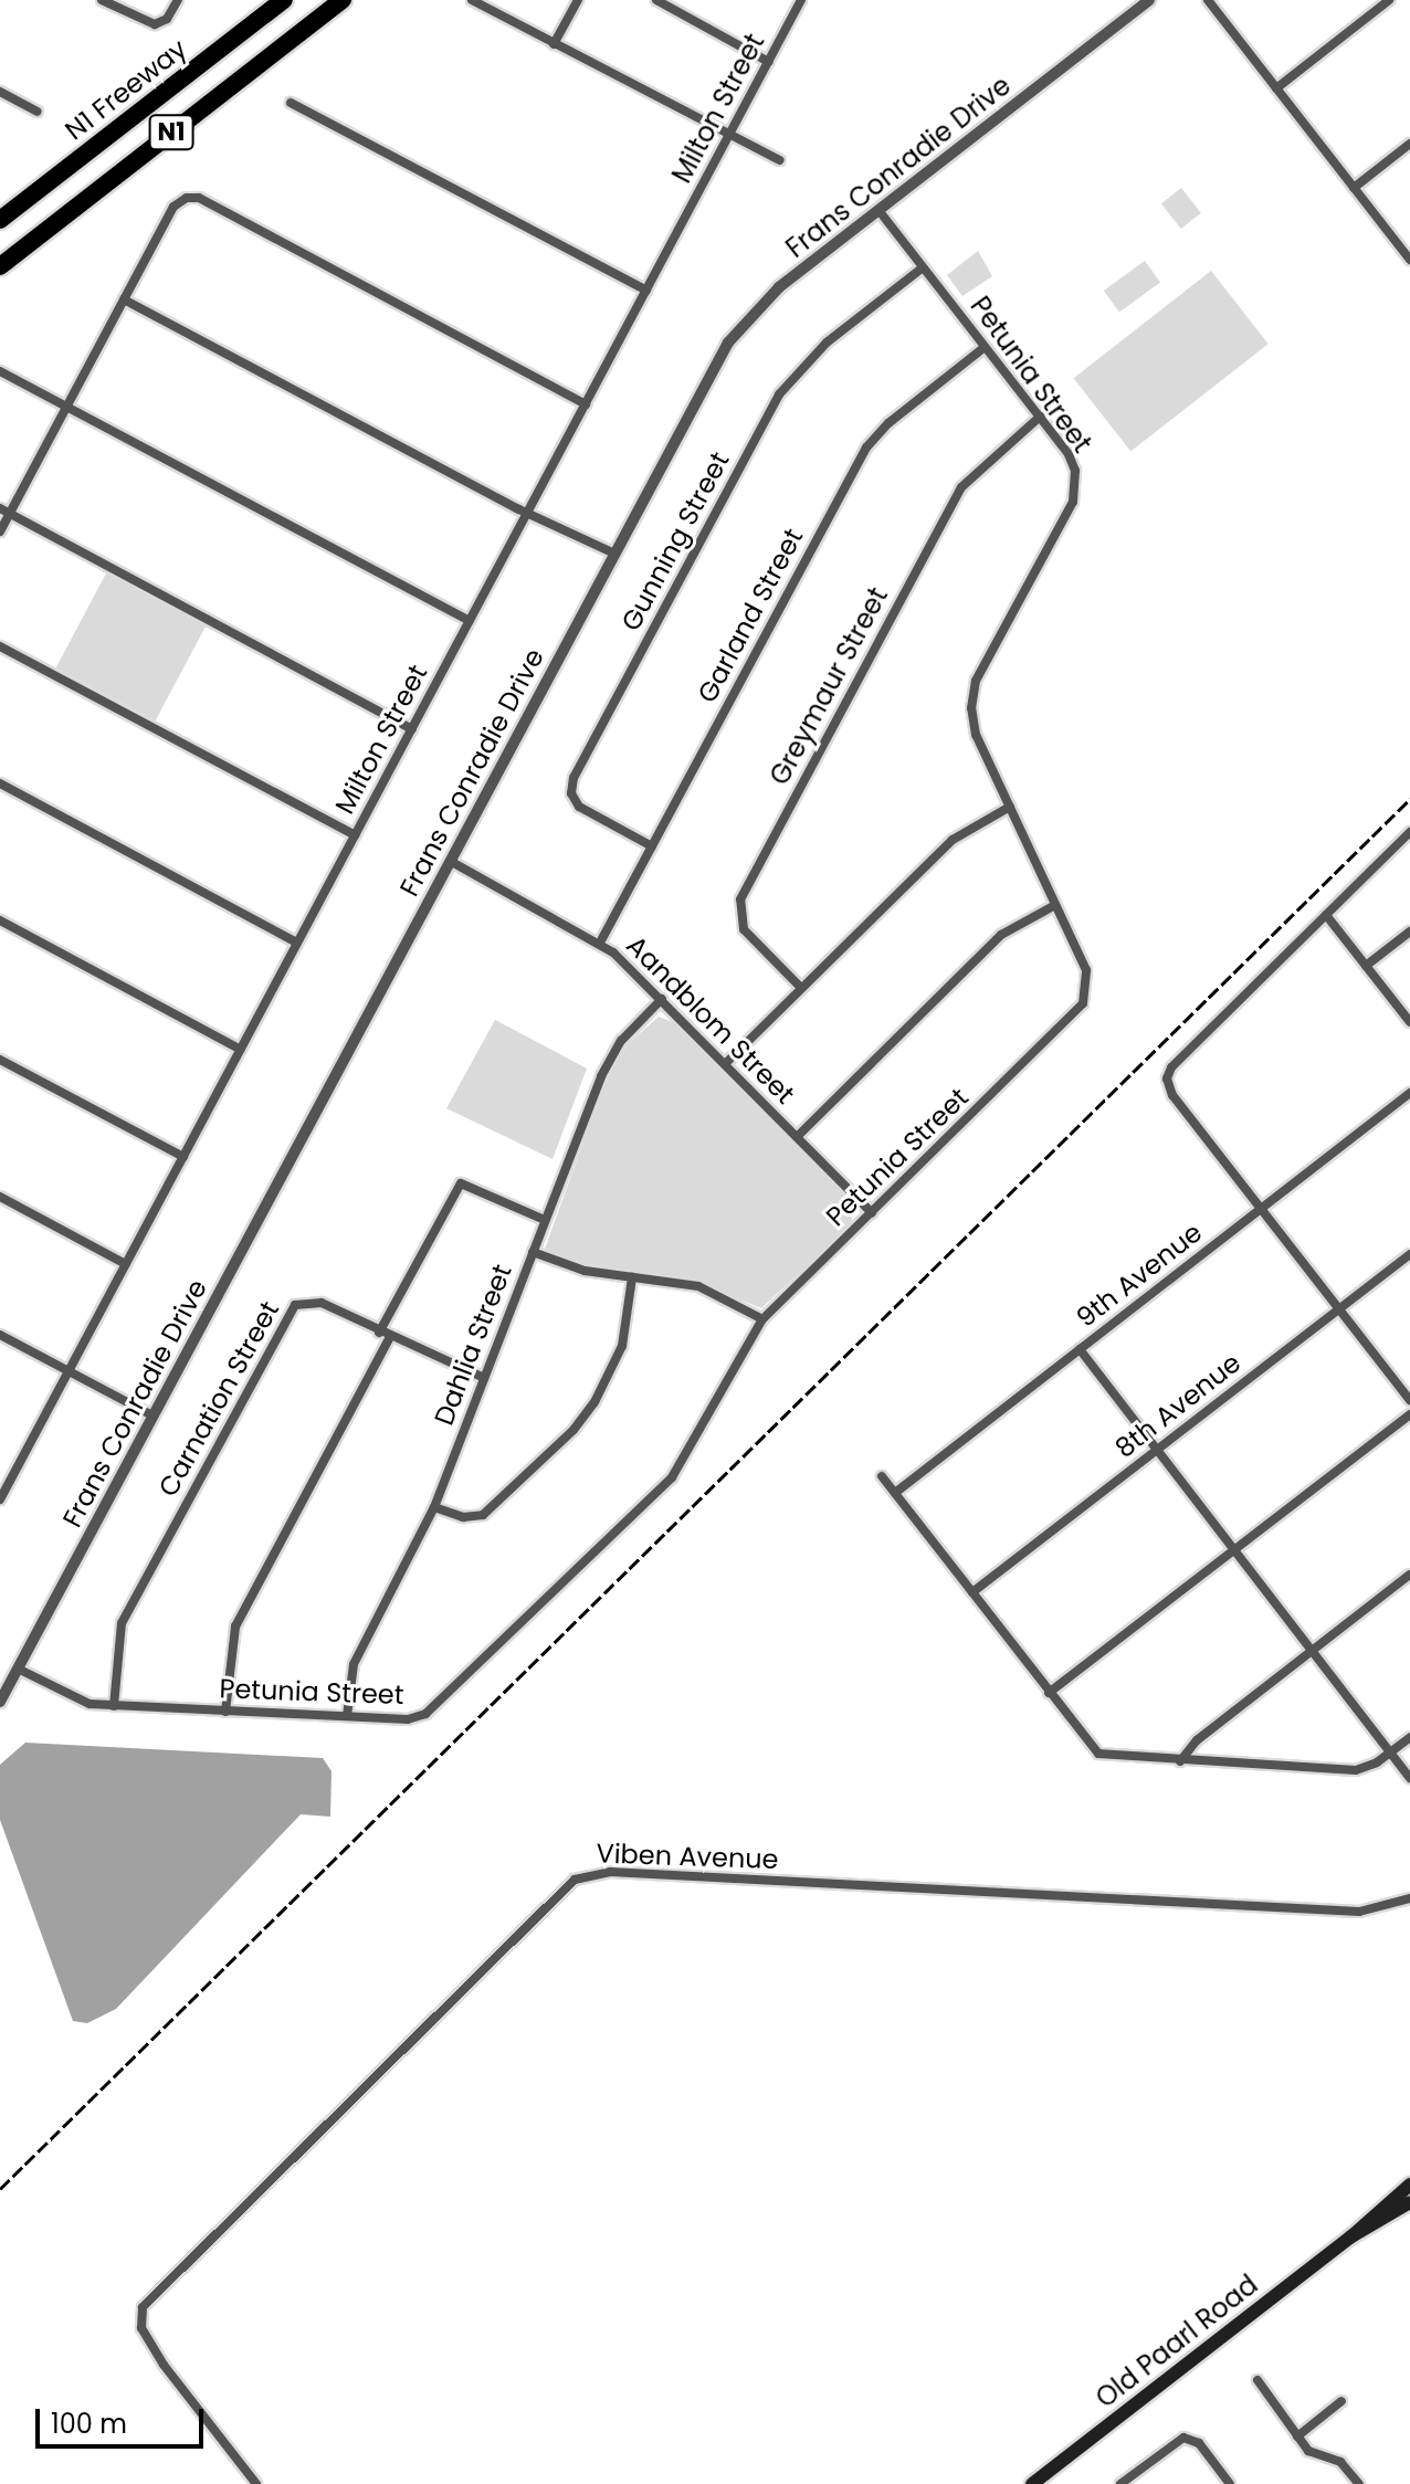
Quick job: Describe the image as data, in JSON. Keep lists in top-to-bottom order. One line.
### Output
{"streets":{"highway":["N1 Freeway","N1"],"main road":["Old Paarl Road"],"street":["Milton Street","Frans Conradie Drive","Petunia Street","Gunning Street","Garland Street","Greymaur Street","Aandblom Street","9th Avenue","Dahlia Street","Carnation Street","8th Avenue","Viben Avenue"]},"crossings":[["Frans Conradie Drive","Petunia Street"],["Frans Conradie Drive","Aandblom Street"],["Petunia Street","Gunning Street"],["Petunia Street","Garland Street"],["Petunia Street","Greymaur Street"],["Petunia Street","Aandblom Street"],["Petunia Street","Dahlia Street"],["Petunia Street","Carnation Street"],["Gunning Street","Garland Street"],["Garland Street","Aandblom Street"],["Aandblom Street","Dahlia Street"],["Dahlia Street","Carnation Street"]],"scale_bar":"100 m"}
